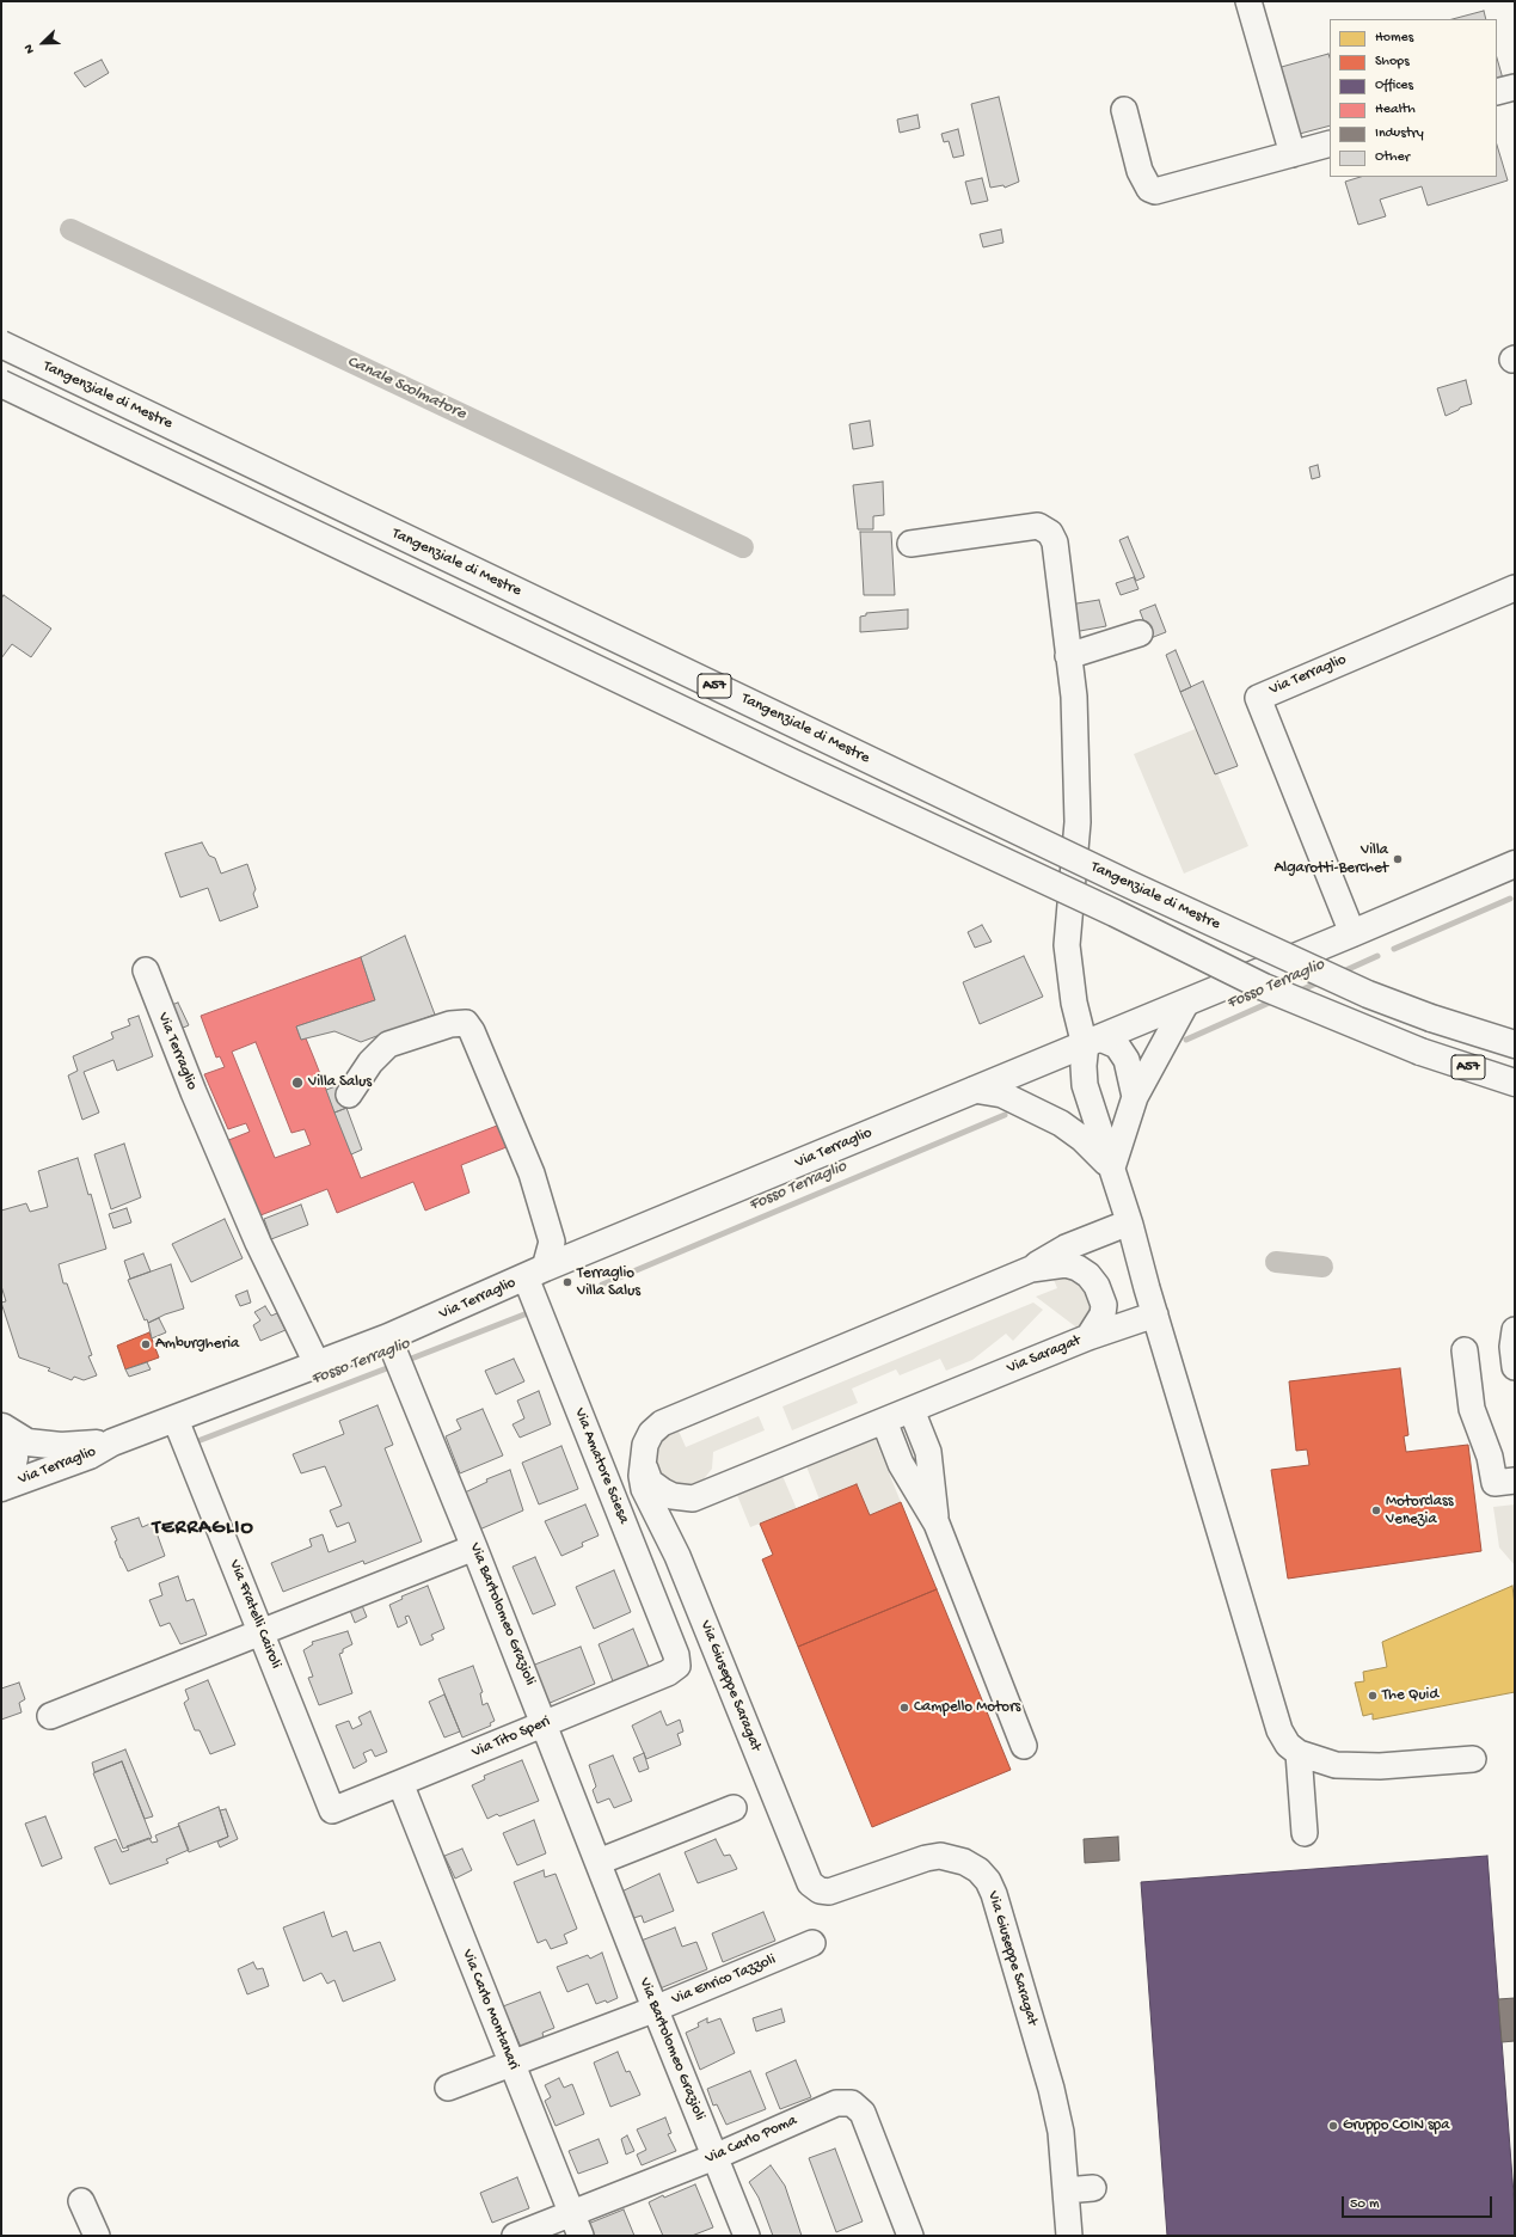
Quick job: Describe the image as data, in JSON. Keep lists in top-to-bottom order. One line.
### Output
{"streets":{"main road":["Tangenziale di Mestre","Via Terraglio","A57"],"street":["Via Saragat","Via Amatore Sciesa","Via Fratelli Cairoli","Via Bartolomeo Grazioli","Via Giuseppe Saragat","Via Tito Speri","Via Enrico Tazzoli","Via Carlo Montanari","Via Carlo Poma"]},"crossings":[["Via Terraglio","Via Amatore Sciesa"],["Via Terraglio","Via Fratelli Cairoli"],["Via Terraglio","Via Bartolomeo Grazioli"],["Via Saragat","Via Giuseppe Saragat"],["Via Amatore Sciesa","Via Tito Speri"],["Via Fratelli Cairoli","Via Tito Speri"],["Via Bartolomeo Grazioli","Via Tito Speri"],["Via Bartolomeo Grazioli","Via Enrico Tazzoli"],["Via Bartolomeo Grazioli","Via Carlo Poma"],["Via Tito Speri","Via Carlo Montanari"],["Via Enrico Tazzoli","Via Carlo Montanari"],["Via Carlo Montanari","Via Carlo Poma"]],"districts":["TERRAGLIO"],"water":["Canale Scolmatore","Fosso Terraglio"],"places":["Villa Algarotti-Berchet","Villa Salus","Terraglio Villa Salus","Amburgheria","Motorclass Venezia","The Quid","Campello Motors","Gruppo COIN spa"],"legend":["Homes","Shops","Offices","Health","Industry","Other"],"scale_bar":"50 m","north":"bottom left"}
